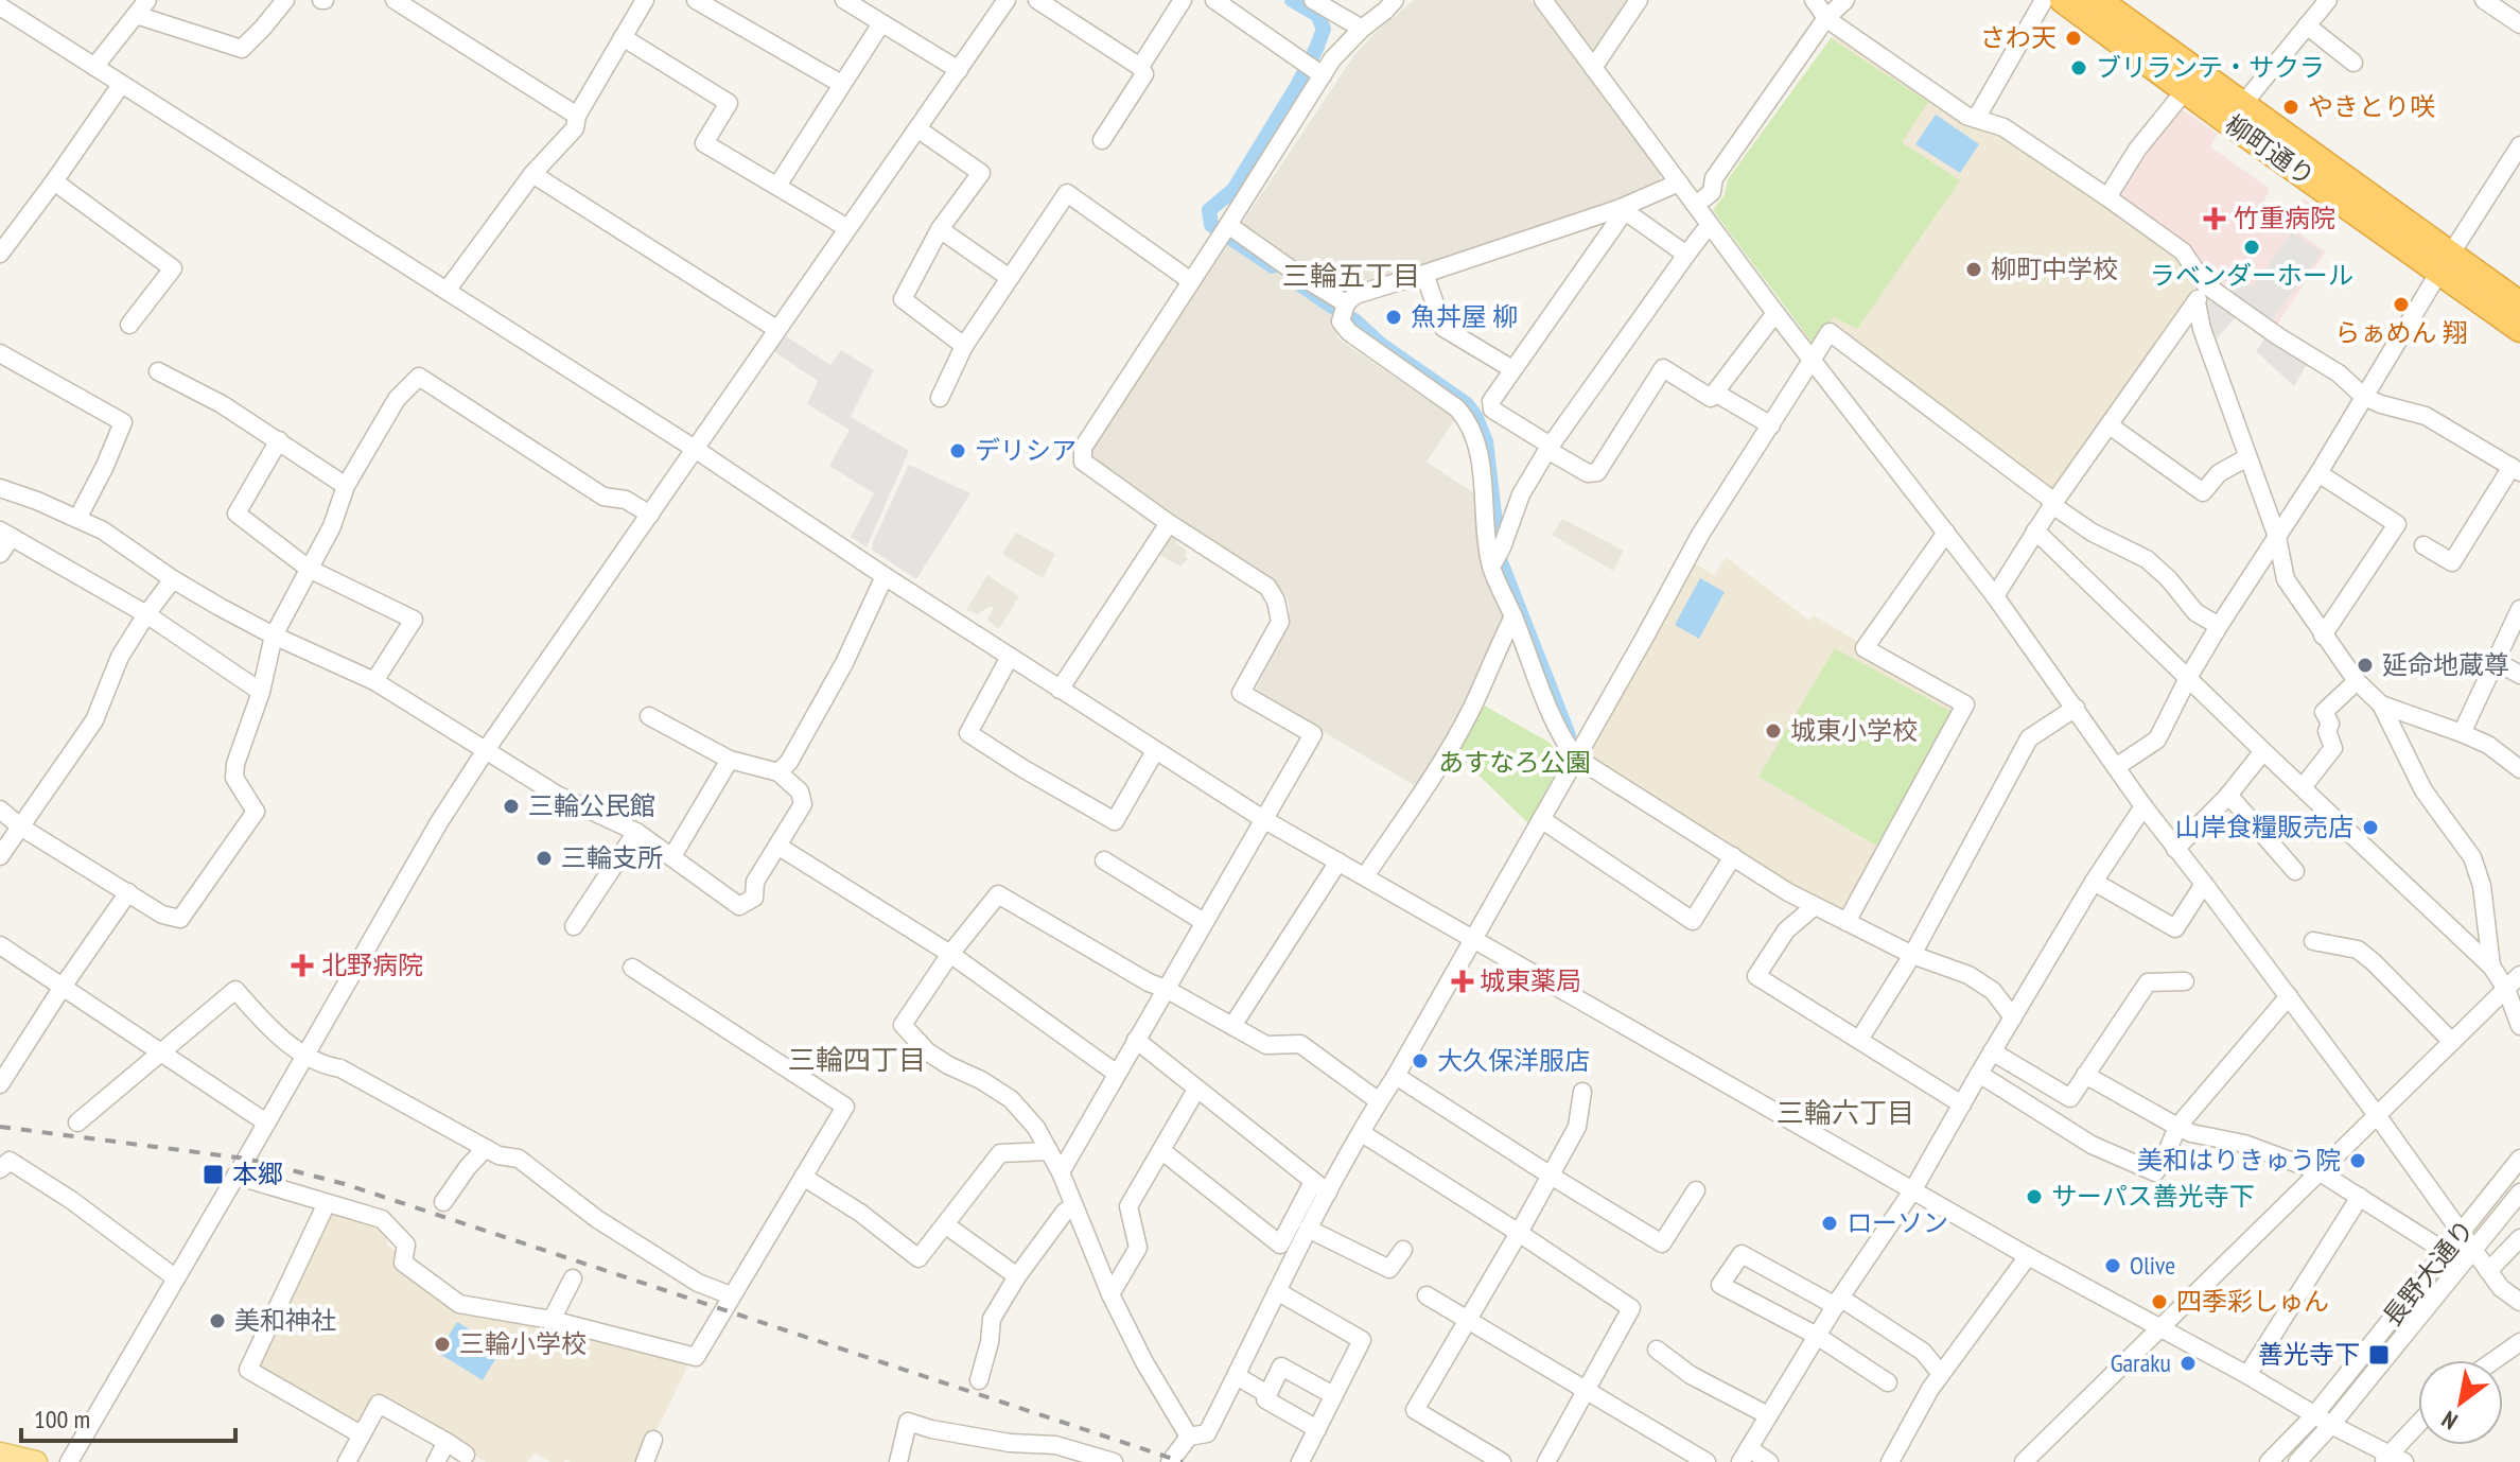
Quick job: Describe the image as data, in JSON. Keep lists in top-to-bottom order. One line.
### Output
{"streets":{"highway":["柳町通り"],"street":["長野大通り"]},"districts":["三輪五丁目","三輪四丁目","三輪六丁目"],"parks":["あすなろ公園"],"places":{"other":["さわ天","ブリランテ・サクラ","やきとり咲","ラベンダーホール","柳町中学校","らぁめん 翔","魚丼屋 柳","デリシア","延命地蔵尊","城東小学校","三輪公民館","山岸食糧販売店","三輪支所","大久保洋服店","美和はりきゅう院","サーパス善光寺下","ローソン","Olive","四季彩しゅん","美和神社","三輪小学校","Garaku"],"health":["竹重病院","北野病院","城東薬局"],"transit":["本郷","善光寺下"]},"scale_bar":"100 m","north":"bottom left"}
